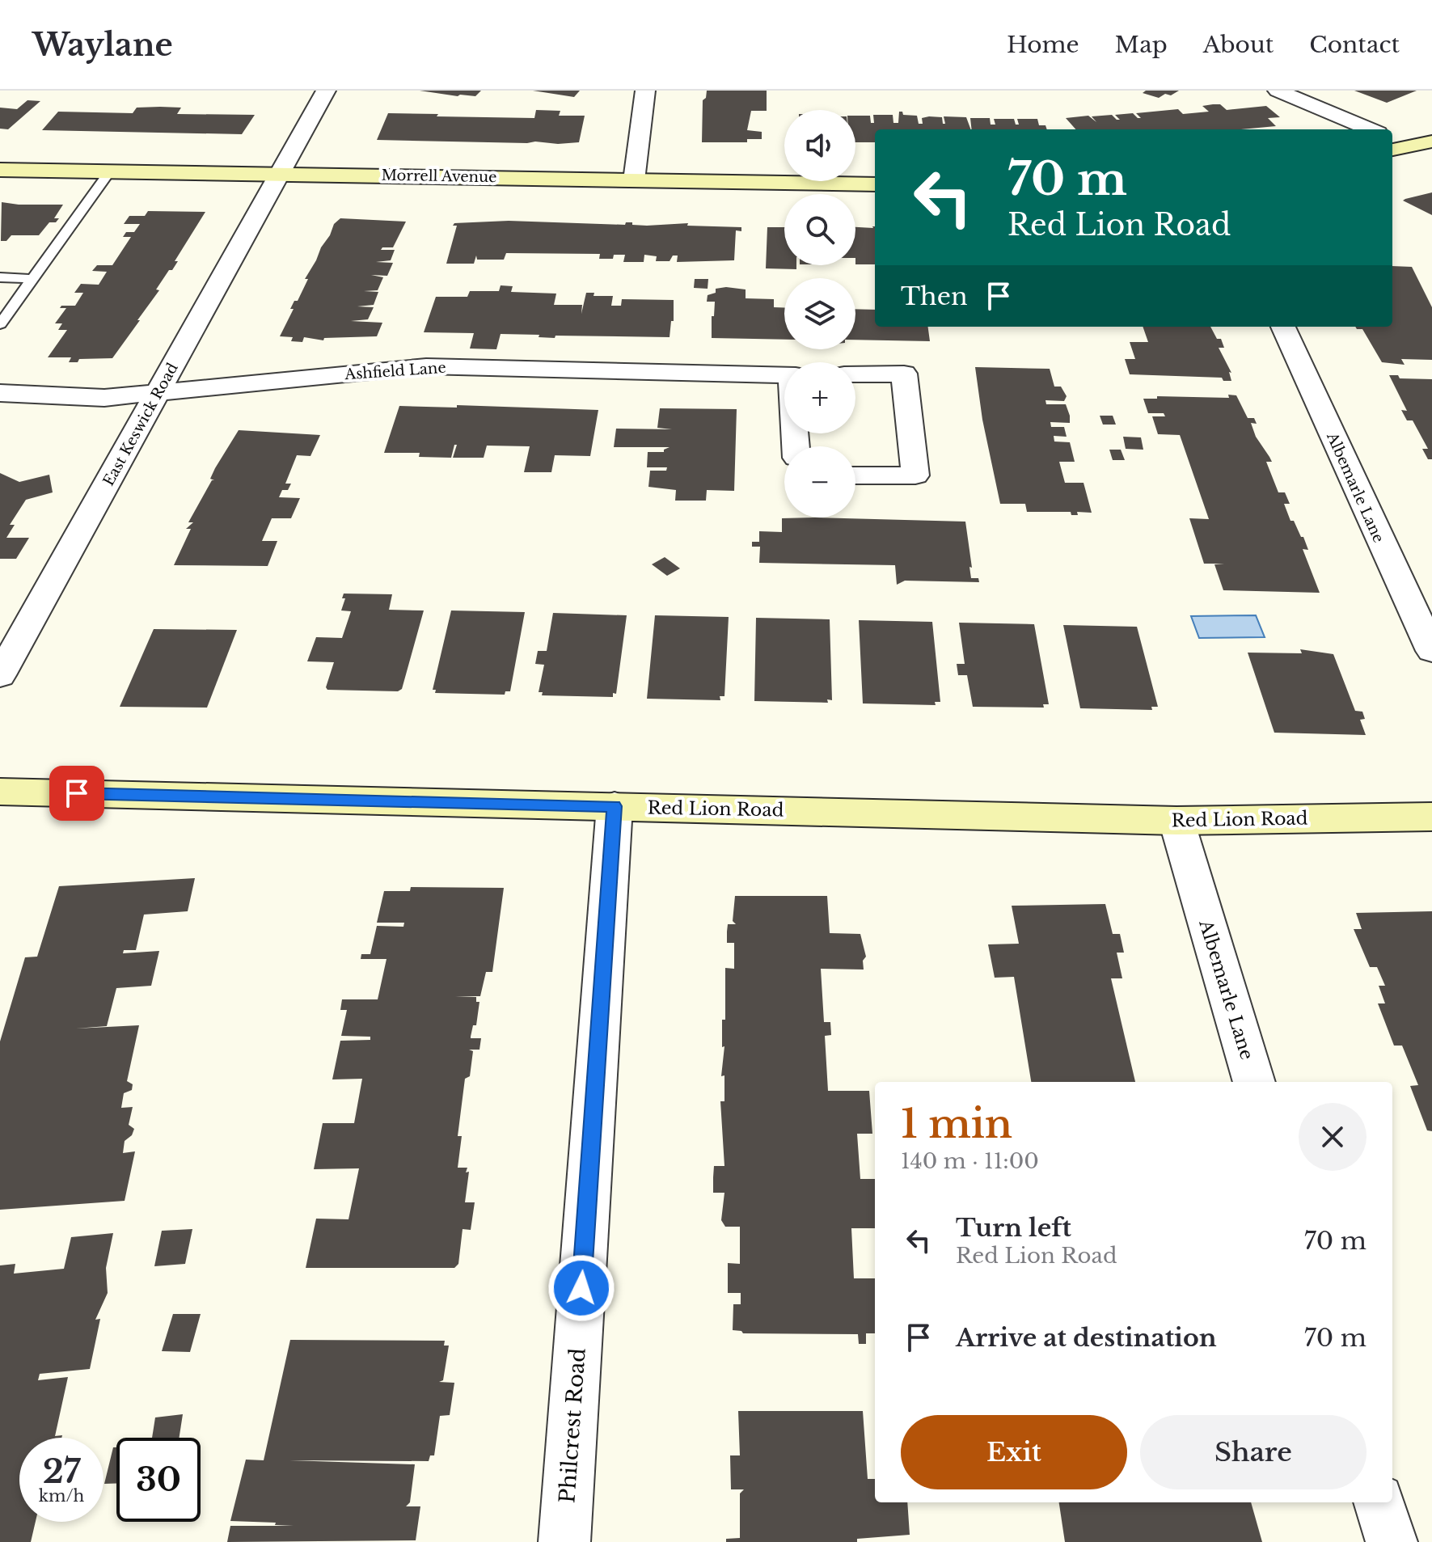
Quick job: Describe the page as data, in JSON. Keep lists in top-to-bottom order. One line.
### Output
{"streets":{"street":["Morrell Avenue","Ashfield Lane","East Keswick Road","Albemarle Lane","Red Lion Road","Philcrest Road"]},"crossings":[["Morrell Avenue","East Keswick Road"],["Ashfield Lane","East Keswick Road"],["Albemarle Lane","Red Lion Road"],["Red Lion Road","Philcrest Road"]],"page":{"header":"Waylane","nav":["Home","Map","About","Contact"],"map_buttons":["+","−"],"turn":["70 m","Red Lion Road"],"then":"Then","heading":["1 min","140 m · 11:00"],"list":[{"name":"Turn left","note":"Red Lion Road","value":"70 m"},{"name":"Arrive at destination","value":"70 m"}],"buttons":["Exit","Share"],"speed":"27 km/h","limit":"30"}}
